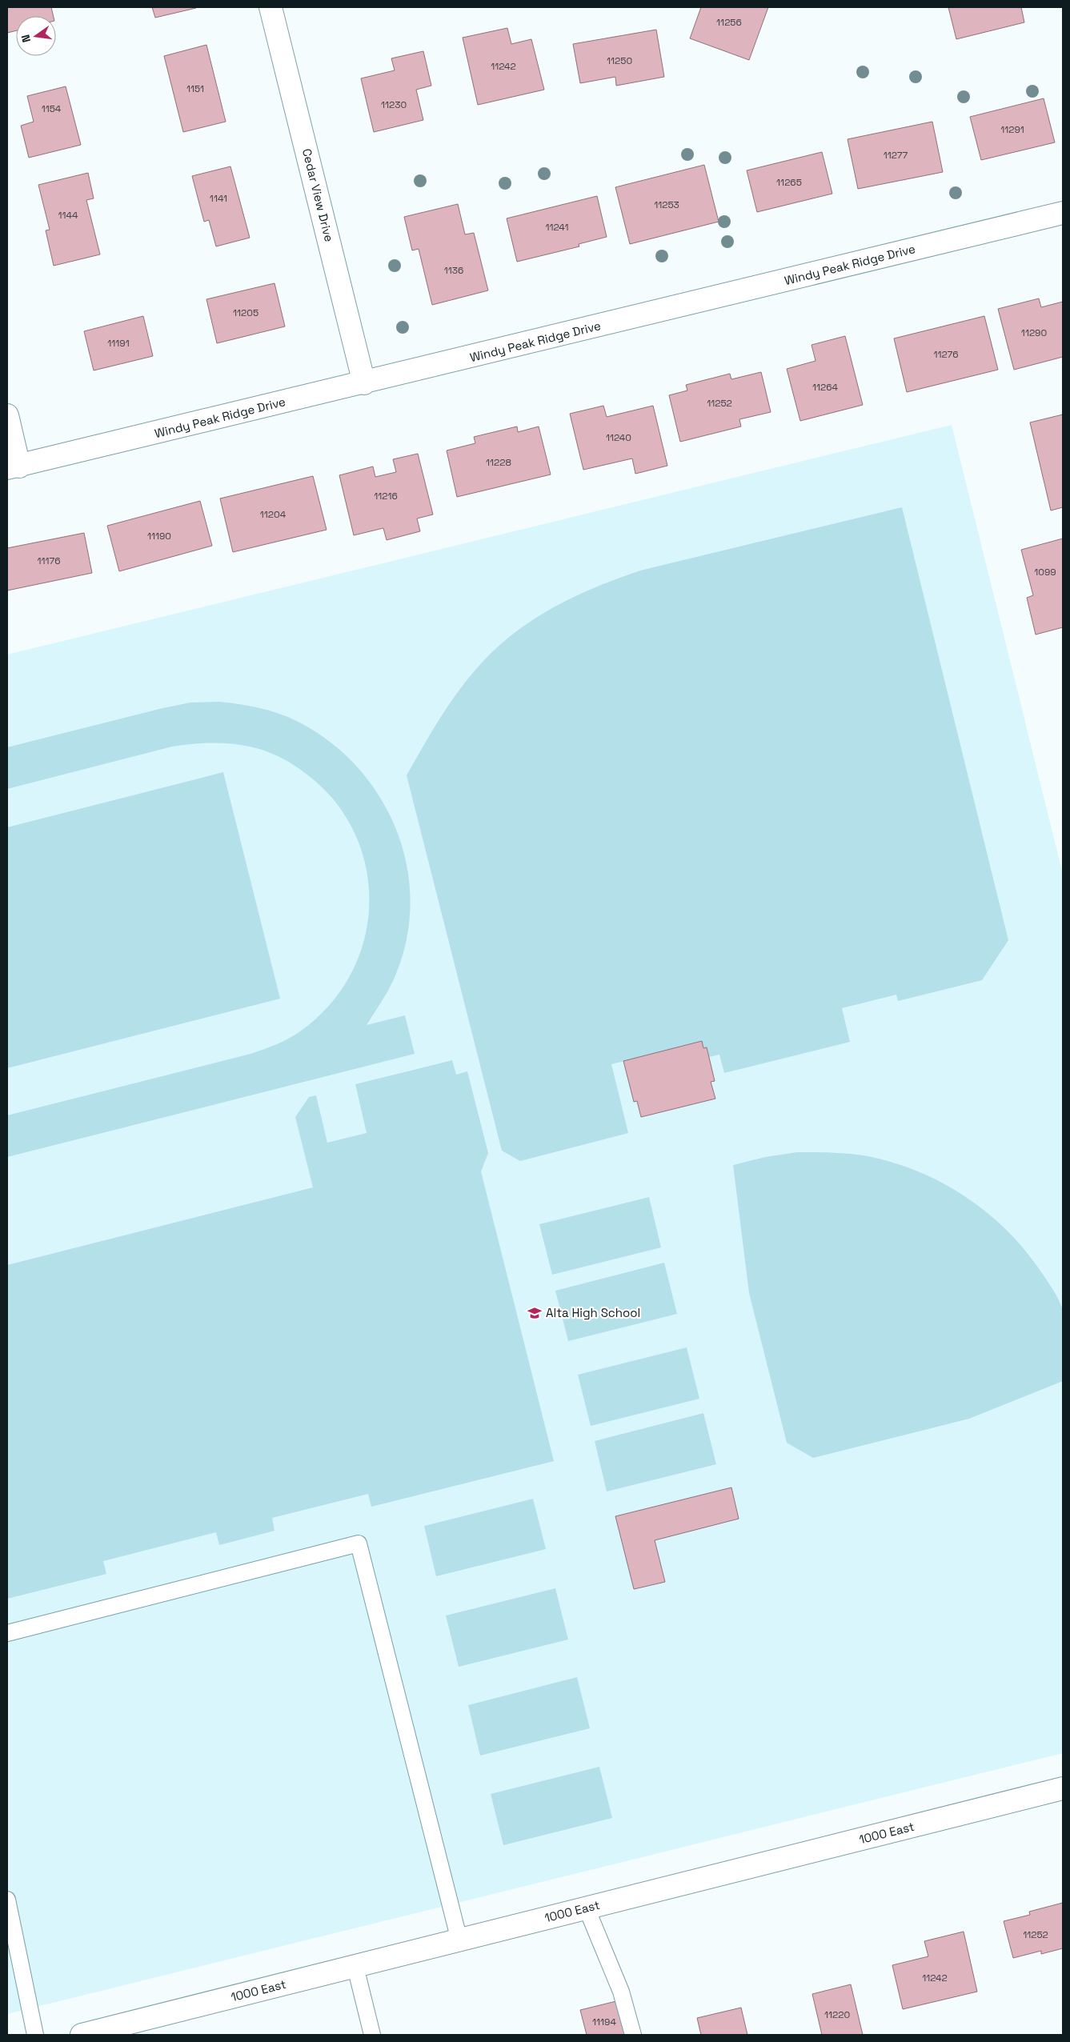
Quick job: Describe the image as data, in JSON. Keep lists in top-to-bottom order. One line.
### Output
{"streets":{"street":["Cedar View Drive","Windy Peak Ridge Drive","1000 East"]},"crossings":[["Cedar View Drive","Windy Peak Ridge Drive"]],"places":{"school or university":["Alta High School"]},"house_numbers":["11256","11250","11242","1151","11230","1154","11291","11277","11265","1141","11253","1144","11241","1136","11205","11290","11191","11276","11264","11252","11240","11228","11216","11204","11190","11176","1099","11252","11242","11220","11194"],"north":"left"}
